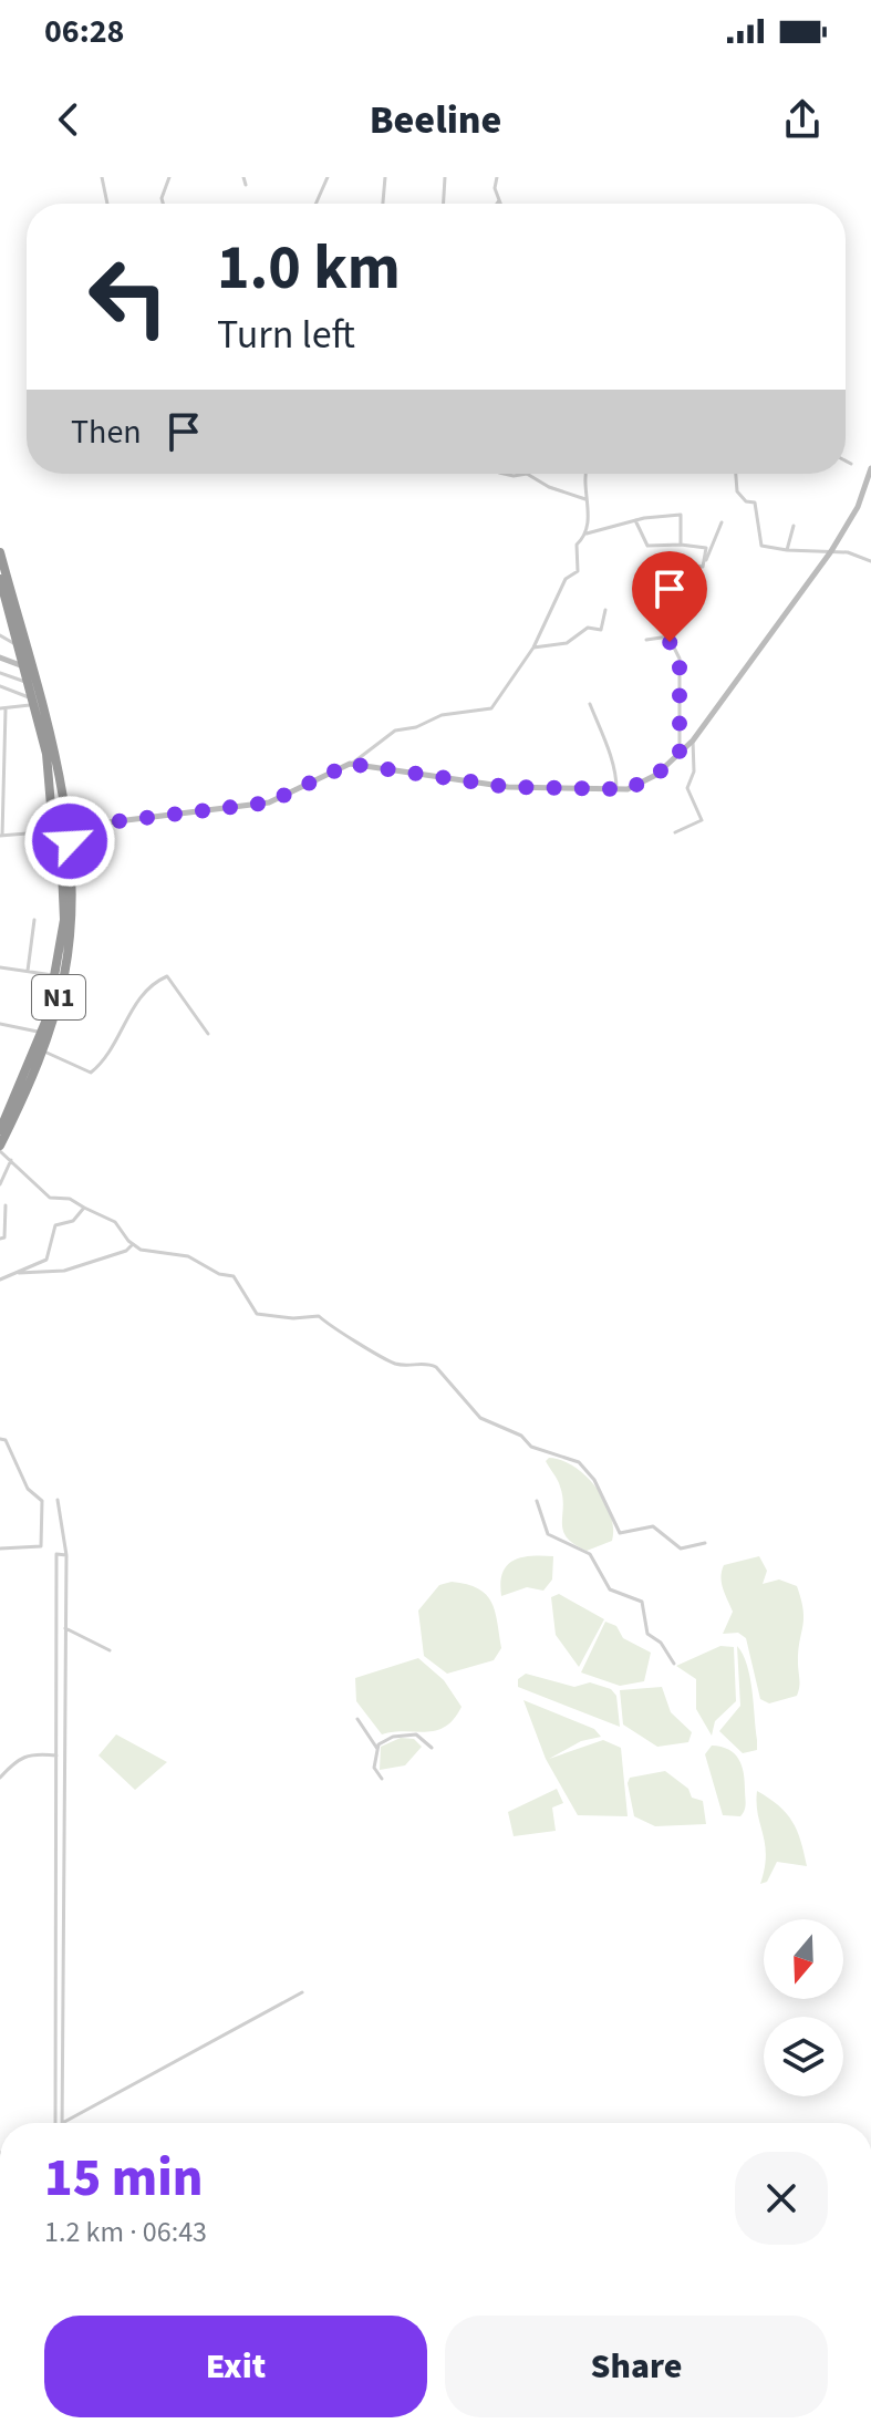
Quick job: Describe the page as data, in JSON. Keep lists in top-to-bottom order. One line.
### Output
{"streets":{"highway":["N1"]},"north":"bottom","page":{"status":"06:28","header":"Beeline","turn":["1.0 km","Turn left"],"then":"Then","heading":["15 min","1.2 km · 06:43"],"buttons":["Exit","Share"]}}
